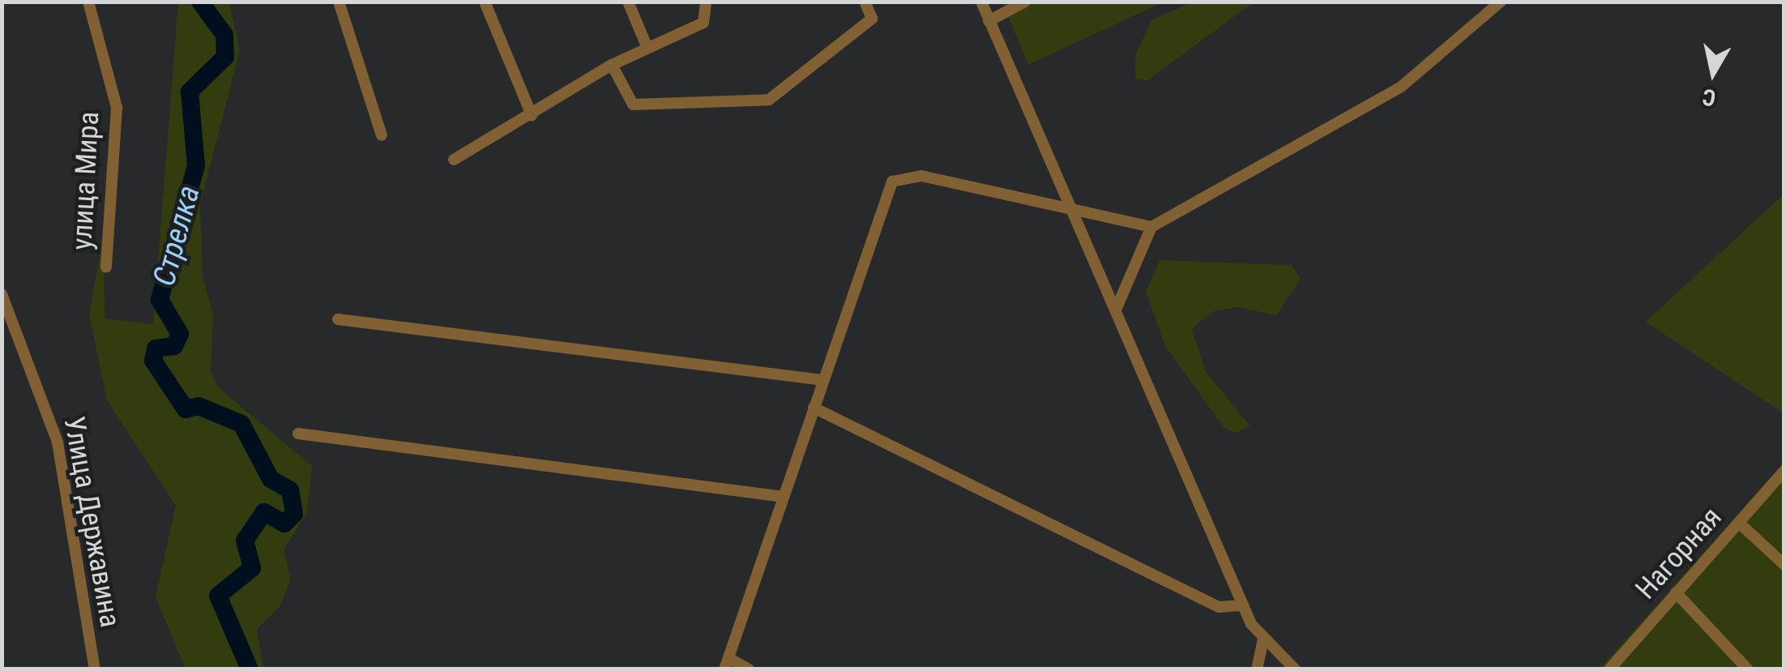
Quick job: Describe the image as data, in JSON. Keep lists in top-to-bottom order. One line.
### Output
{"streets":{"street":["улица Мира","Улица Державина","Нагорная"]},"water":["Стрелка"],"north":"bottom"}
